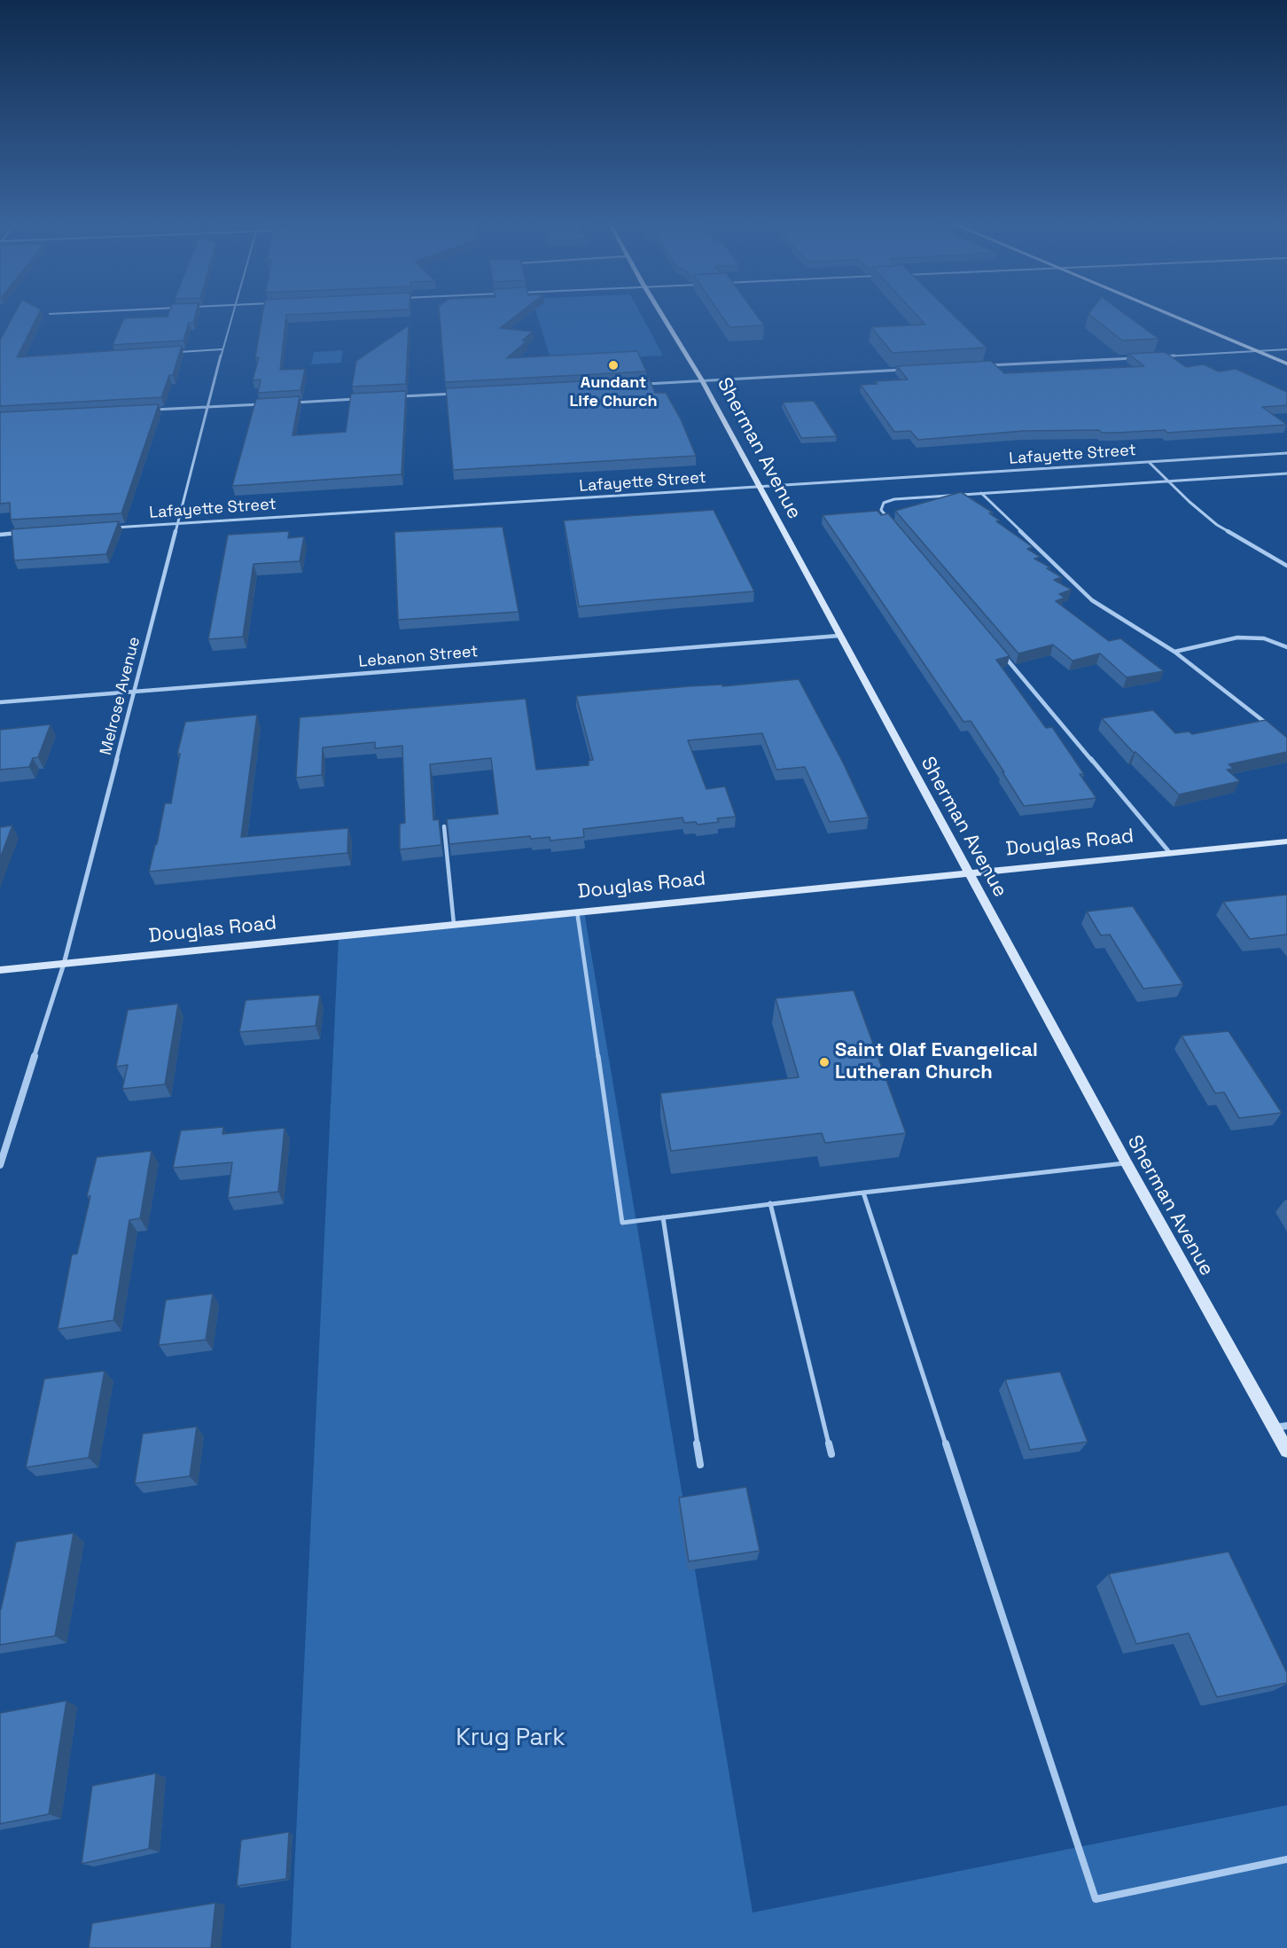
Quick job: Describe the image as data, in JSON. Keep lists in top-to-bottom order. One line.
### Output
{"streets":{"street":["Sherman Avenue","Lafayette Street","Lebanon Street","Melrose Avenue","Douglas Road"]},"crossings":[["Sherman Avenue","Lafayette Street"],["Sherman Avenue","Lebanon Street"],["Sherman Avenue","Douglas Road"],["Lafayette Street","Melrose Avenue"],["Lebanon Street","Melrose Avenue"],["Melrose Avenue","Douglas Road"]],"parks":["Krug Park"],"places":["Aundant Life Church","Saint Olaf Evangelical Lutheran Church"]}
